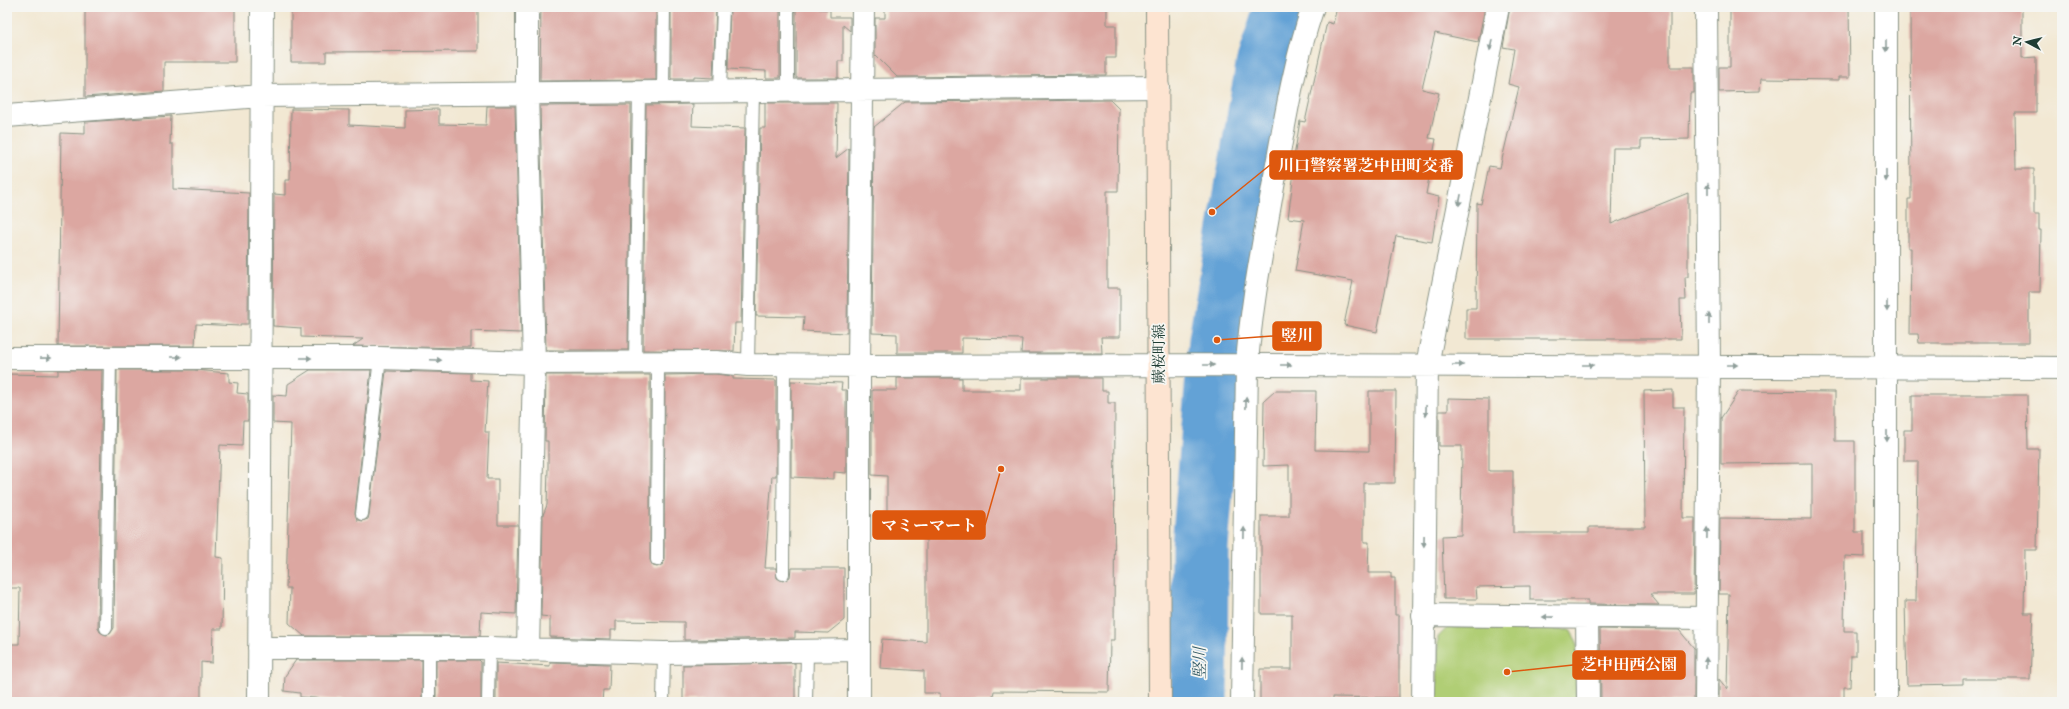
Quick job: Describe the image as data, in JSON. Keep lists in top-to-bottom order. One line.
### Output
{"streets":{"main road":["蕨桜町線"]},"water":["竪川"],"places":["川口警察署芝中田町交番","竪川","マミーマート","芝中田西公園"],"north":"left"}
